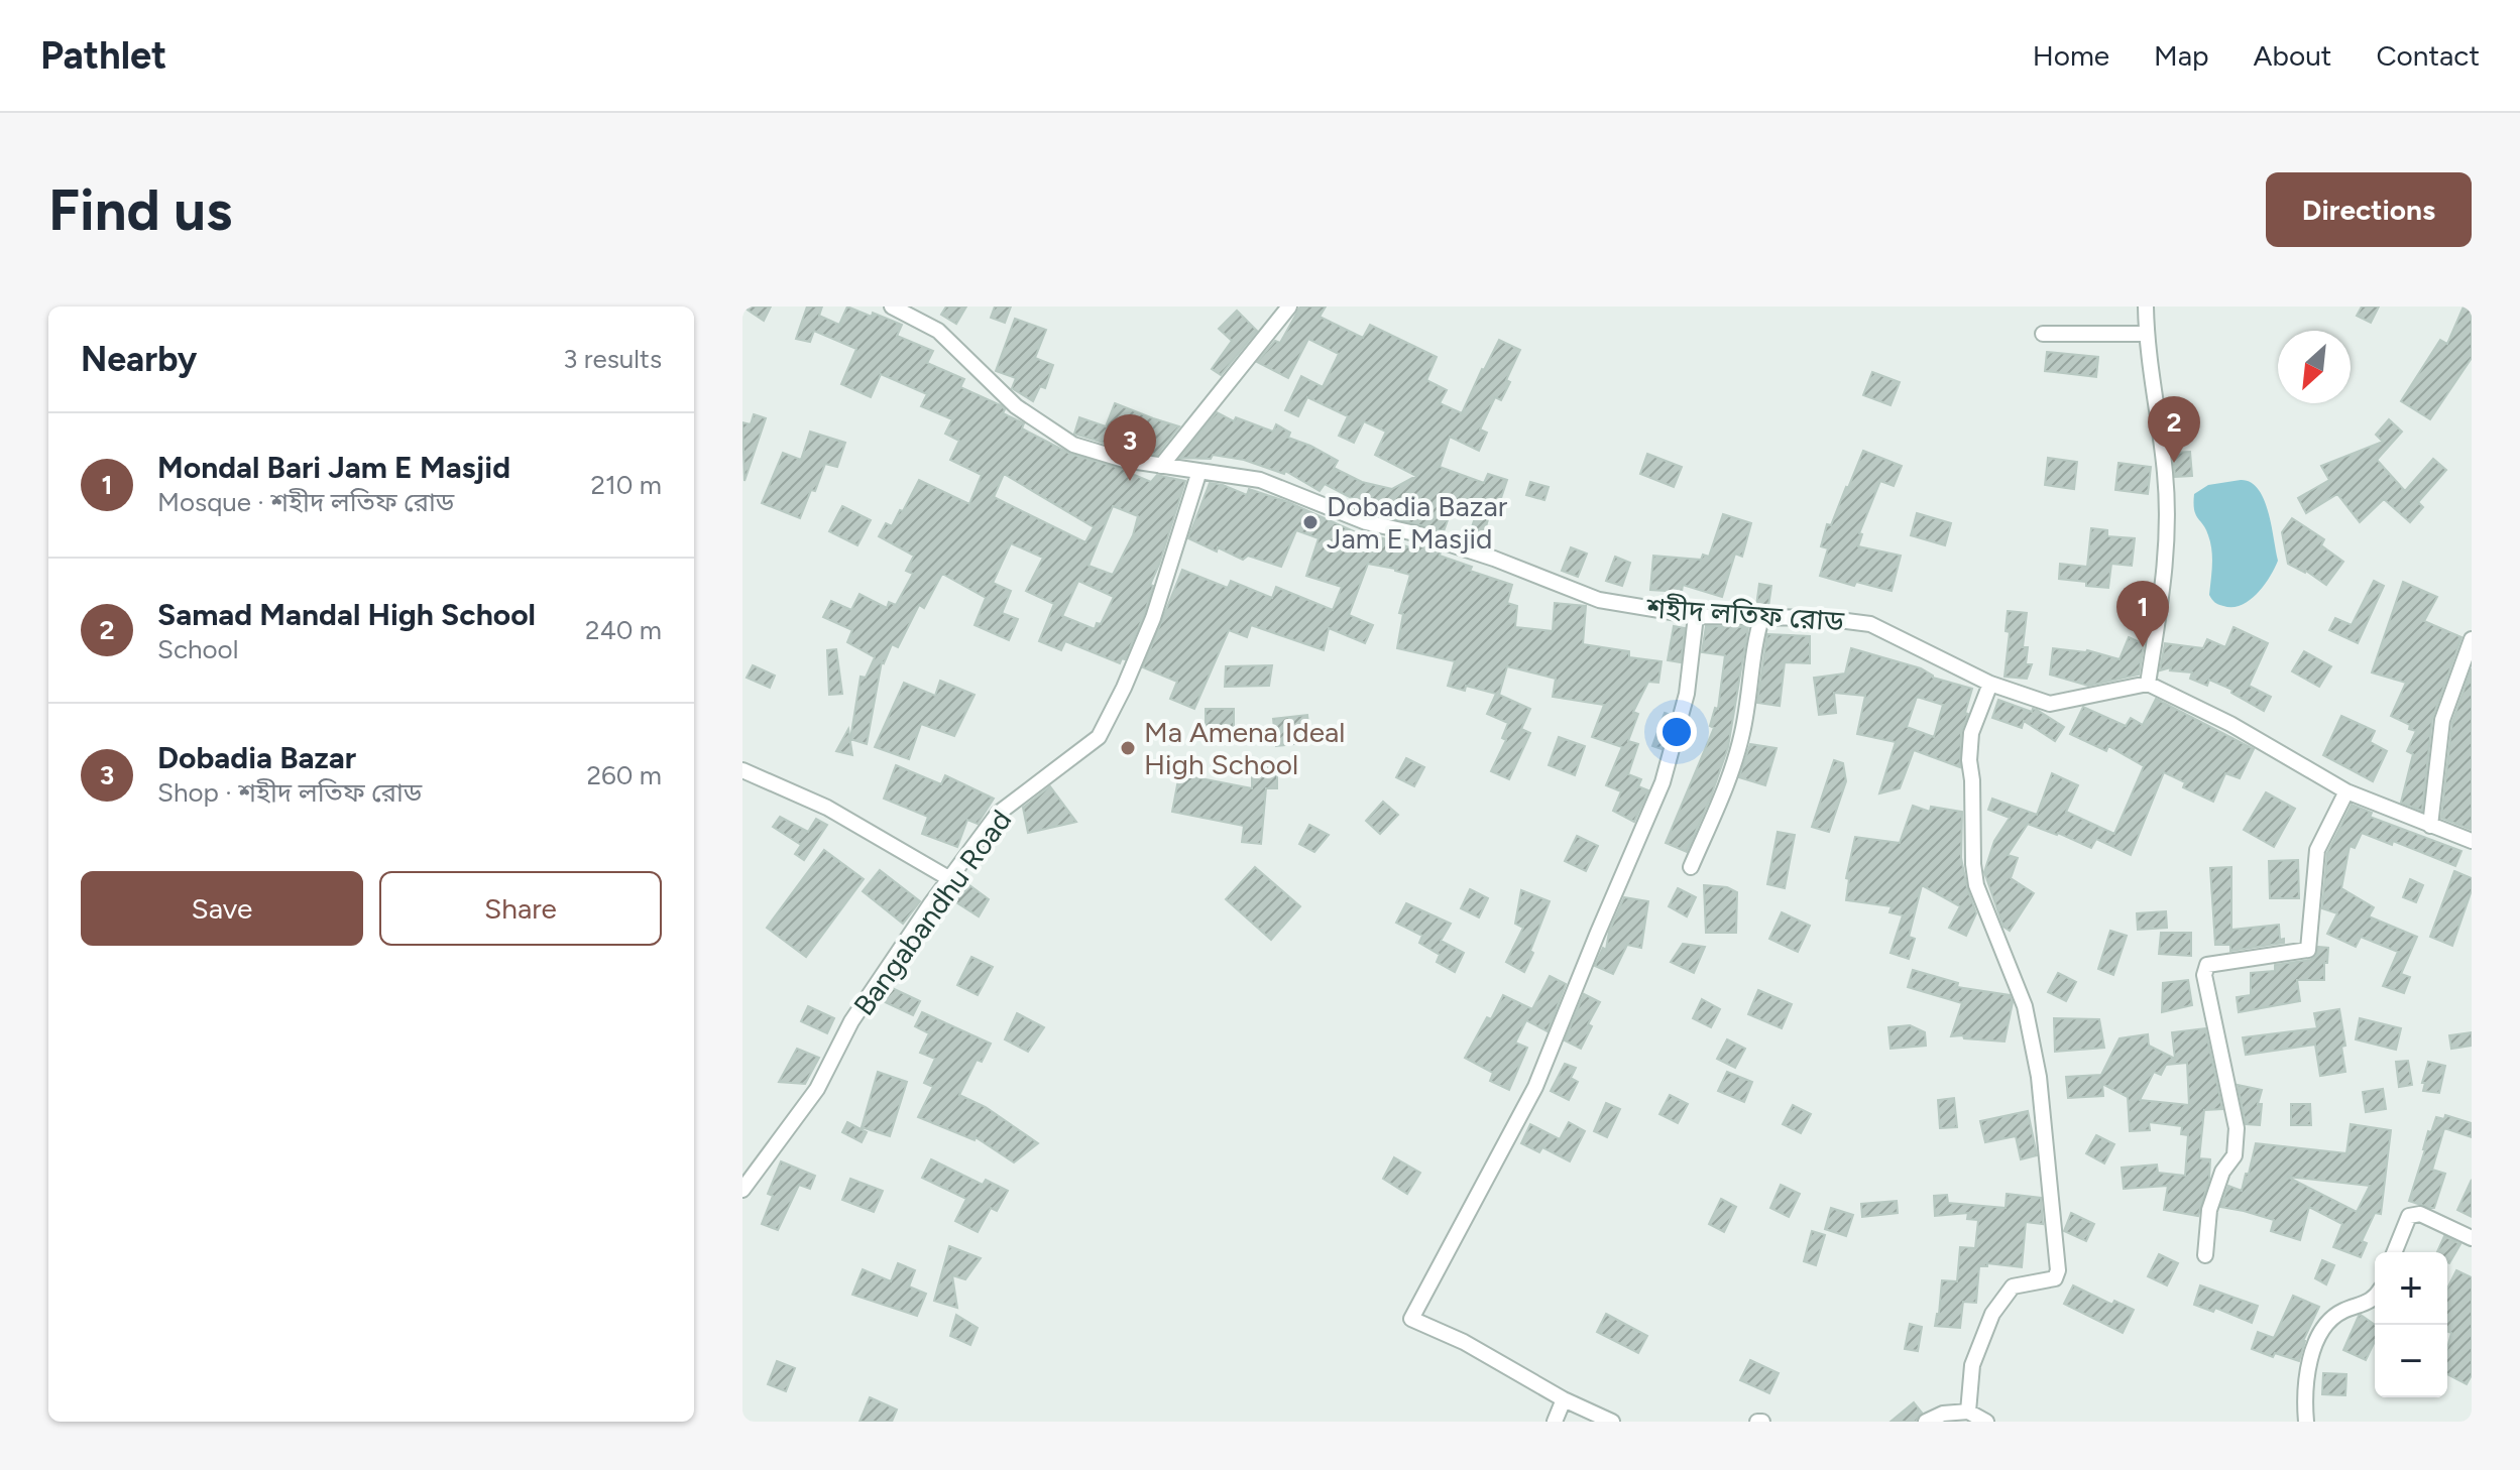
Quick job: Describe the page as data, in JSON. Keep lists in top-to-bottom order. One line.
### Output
{"streets":{"street":["শহীদ লতিফ রোড","Bangabandhu Road"]},"crossings":[["শহীদ লতিফ রোড","Bangabandhu Road"]],"places":["Dobadia Bazar Jam E Masjid","Ma Amena Ideal High School"],"north":"bottom left","page":{"header":"Pathlet","nav":["Home","Map","About","Contact"],"buttons":["Directions",["Save","Share"]],"title":"Find us","heading":["Nearby","3 results"],"pins":["2","3","1"],"list":[{"mark":"1","name":"Mondal Bari Jam E Masjid","note":"Mosque · শহীদ লতিফ রোড","value":"210 m"},{"mark":"2","name":"Samad Mandal High School","note":"School","value":"240 m"},{"mark":"3","name":"Dobadia Bazar","note":"Shop · শহীদ লতিফ রোড","value":"260 m"}],"map_buttons":["+","−"]}}
